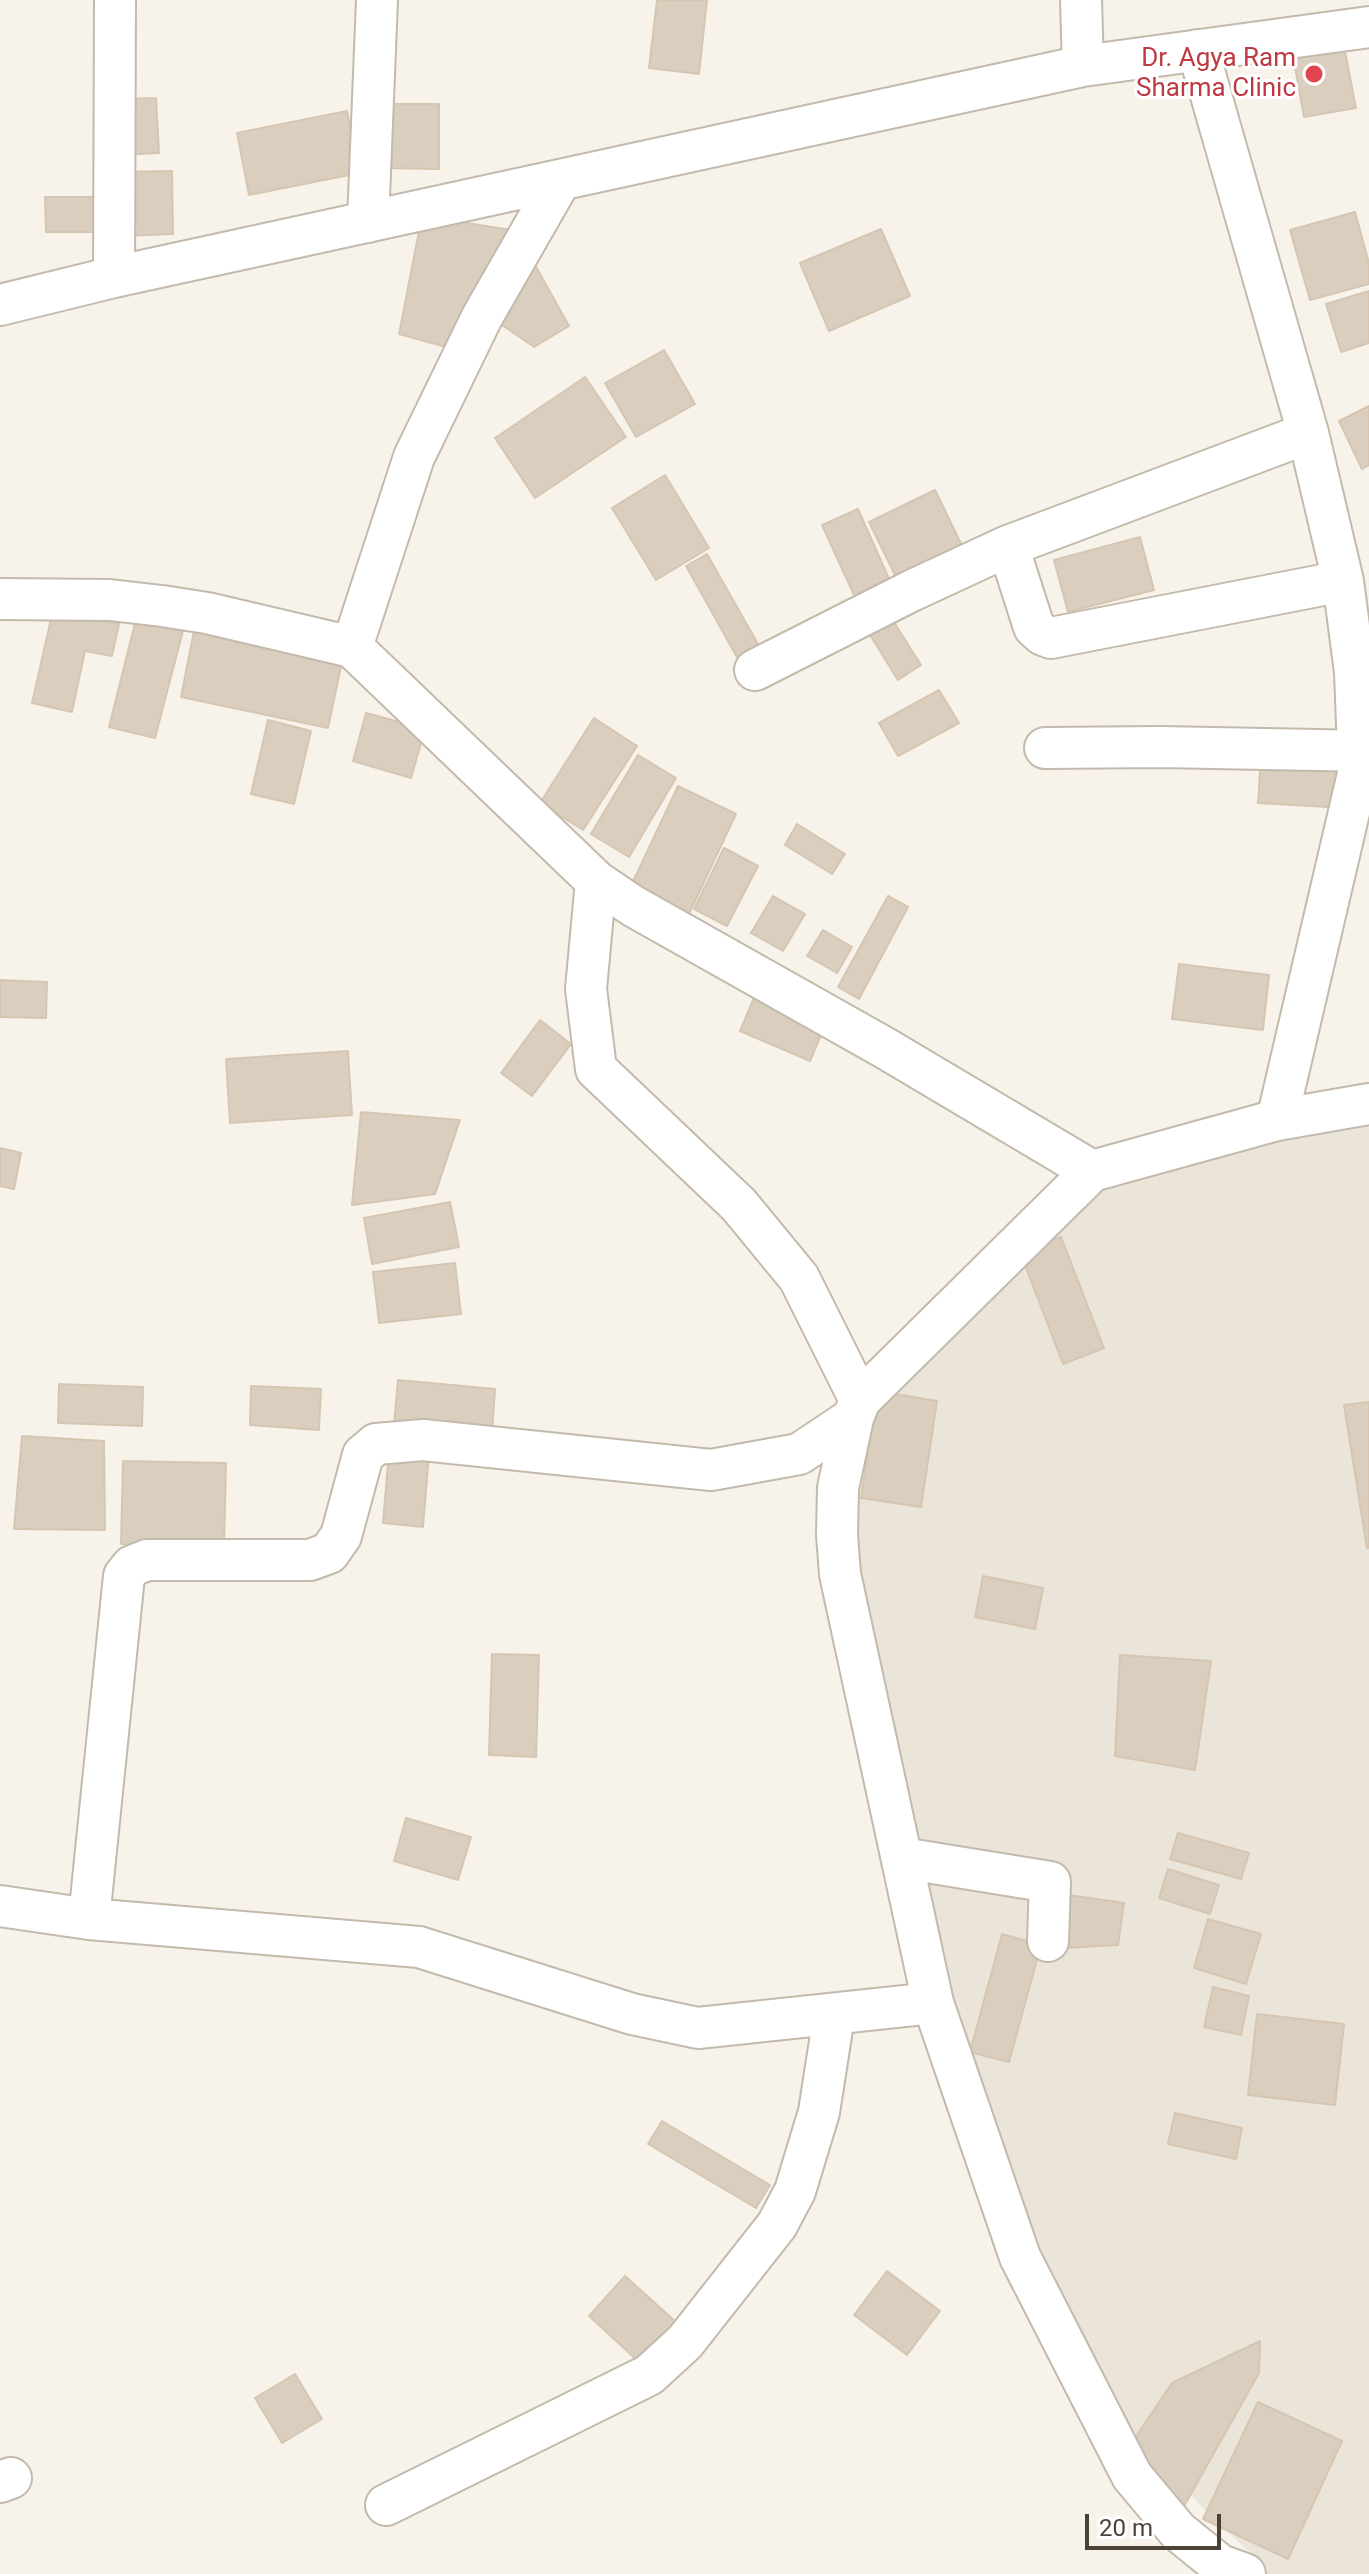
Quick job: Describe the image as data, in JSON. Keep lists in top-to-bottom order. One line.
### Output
{"places":["Dr. Agya Ram Sharma Clinic"],"scale_bar":"20 m"}
